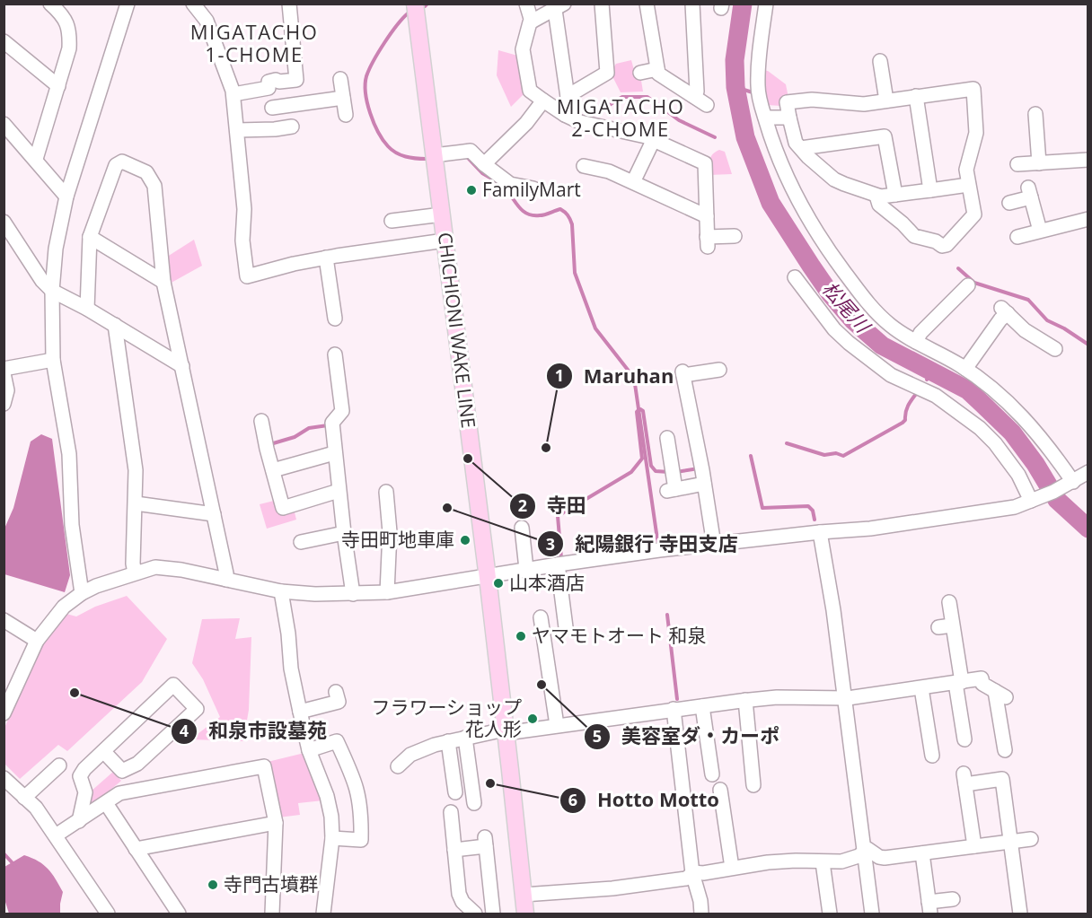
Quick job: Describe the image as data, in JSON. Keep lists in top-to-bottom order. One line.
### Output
{"streets":{"main road":["CHICHIONI WAKE LINE"]},"districts":["MIGATACHO 1-CHOME","MIGATACHO 2-CHOME"],"water":["松尾川"],"places":["FamilyMart","Maruhan","寺田","紀陽銀行 寺田支店","寺田町地車庫","山本酒店","ヤマモトオート 和泉","美容室ダ・カーポ","和泉市設墓苑","フラワーショップ 花人形","Hotto Motto","寺門古墳群"]}
